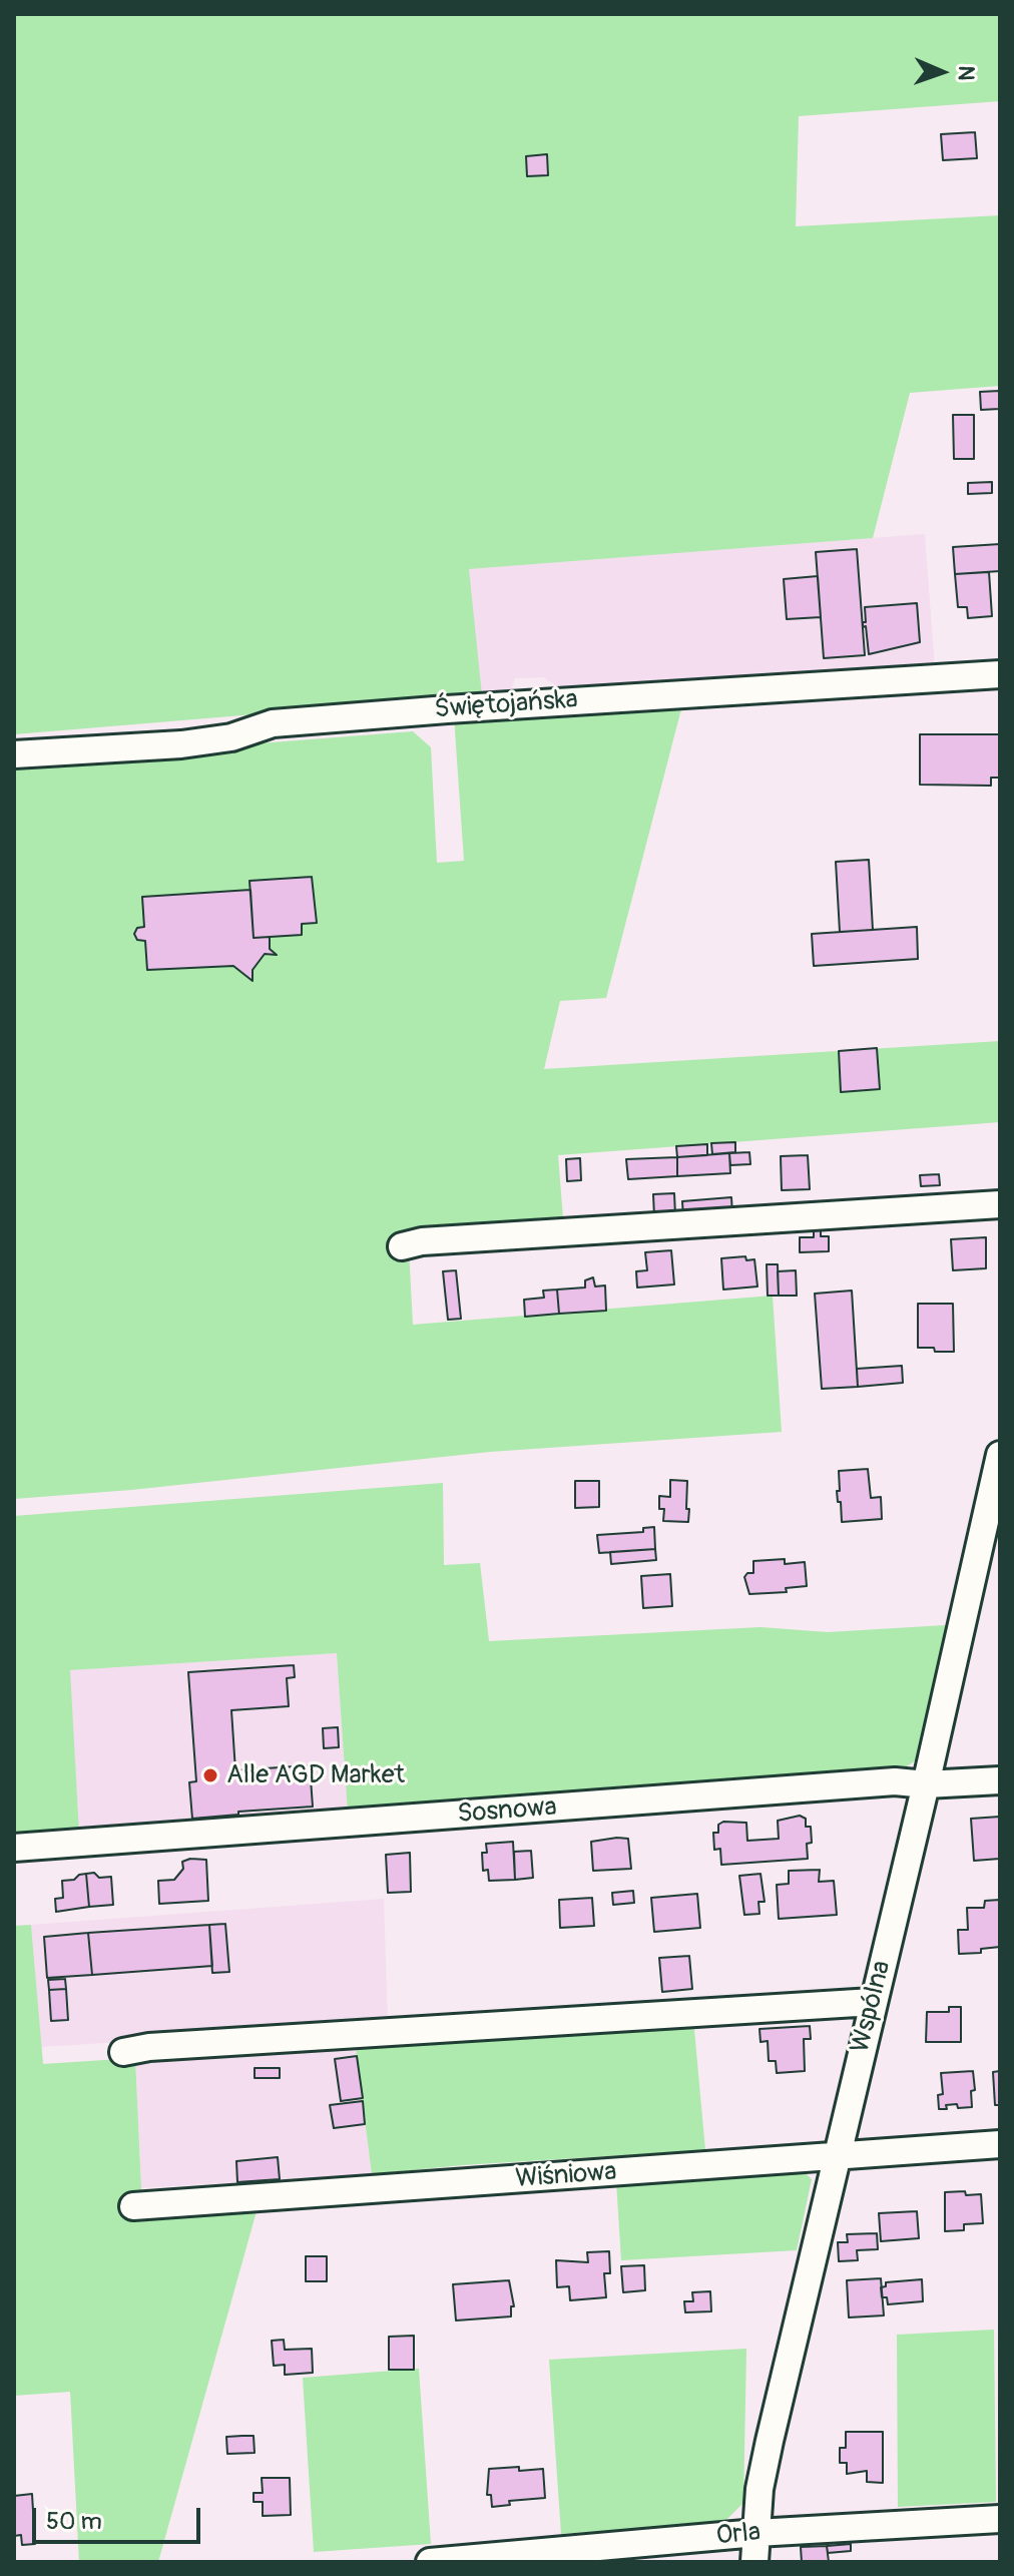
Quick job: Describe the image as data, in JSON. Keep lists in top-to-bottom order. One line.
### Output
{"streets":{"street":["Świętojańska","Sosnowa","Wspólna","Wiśniowa","Orla"]},"crossings":[["Sosnowa","Wspólna"],["Wspólna","Wiśniowa"],["Wspólna","Orla"]],"places":["Alle AGD Market"],"scale_bar":"50 m","north":"right"}
